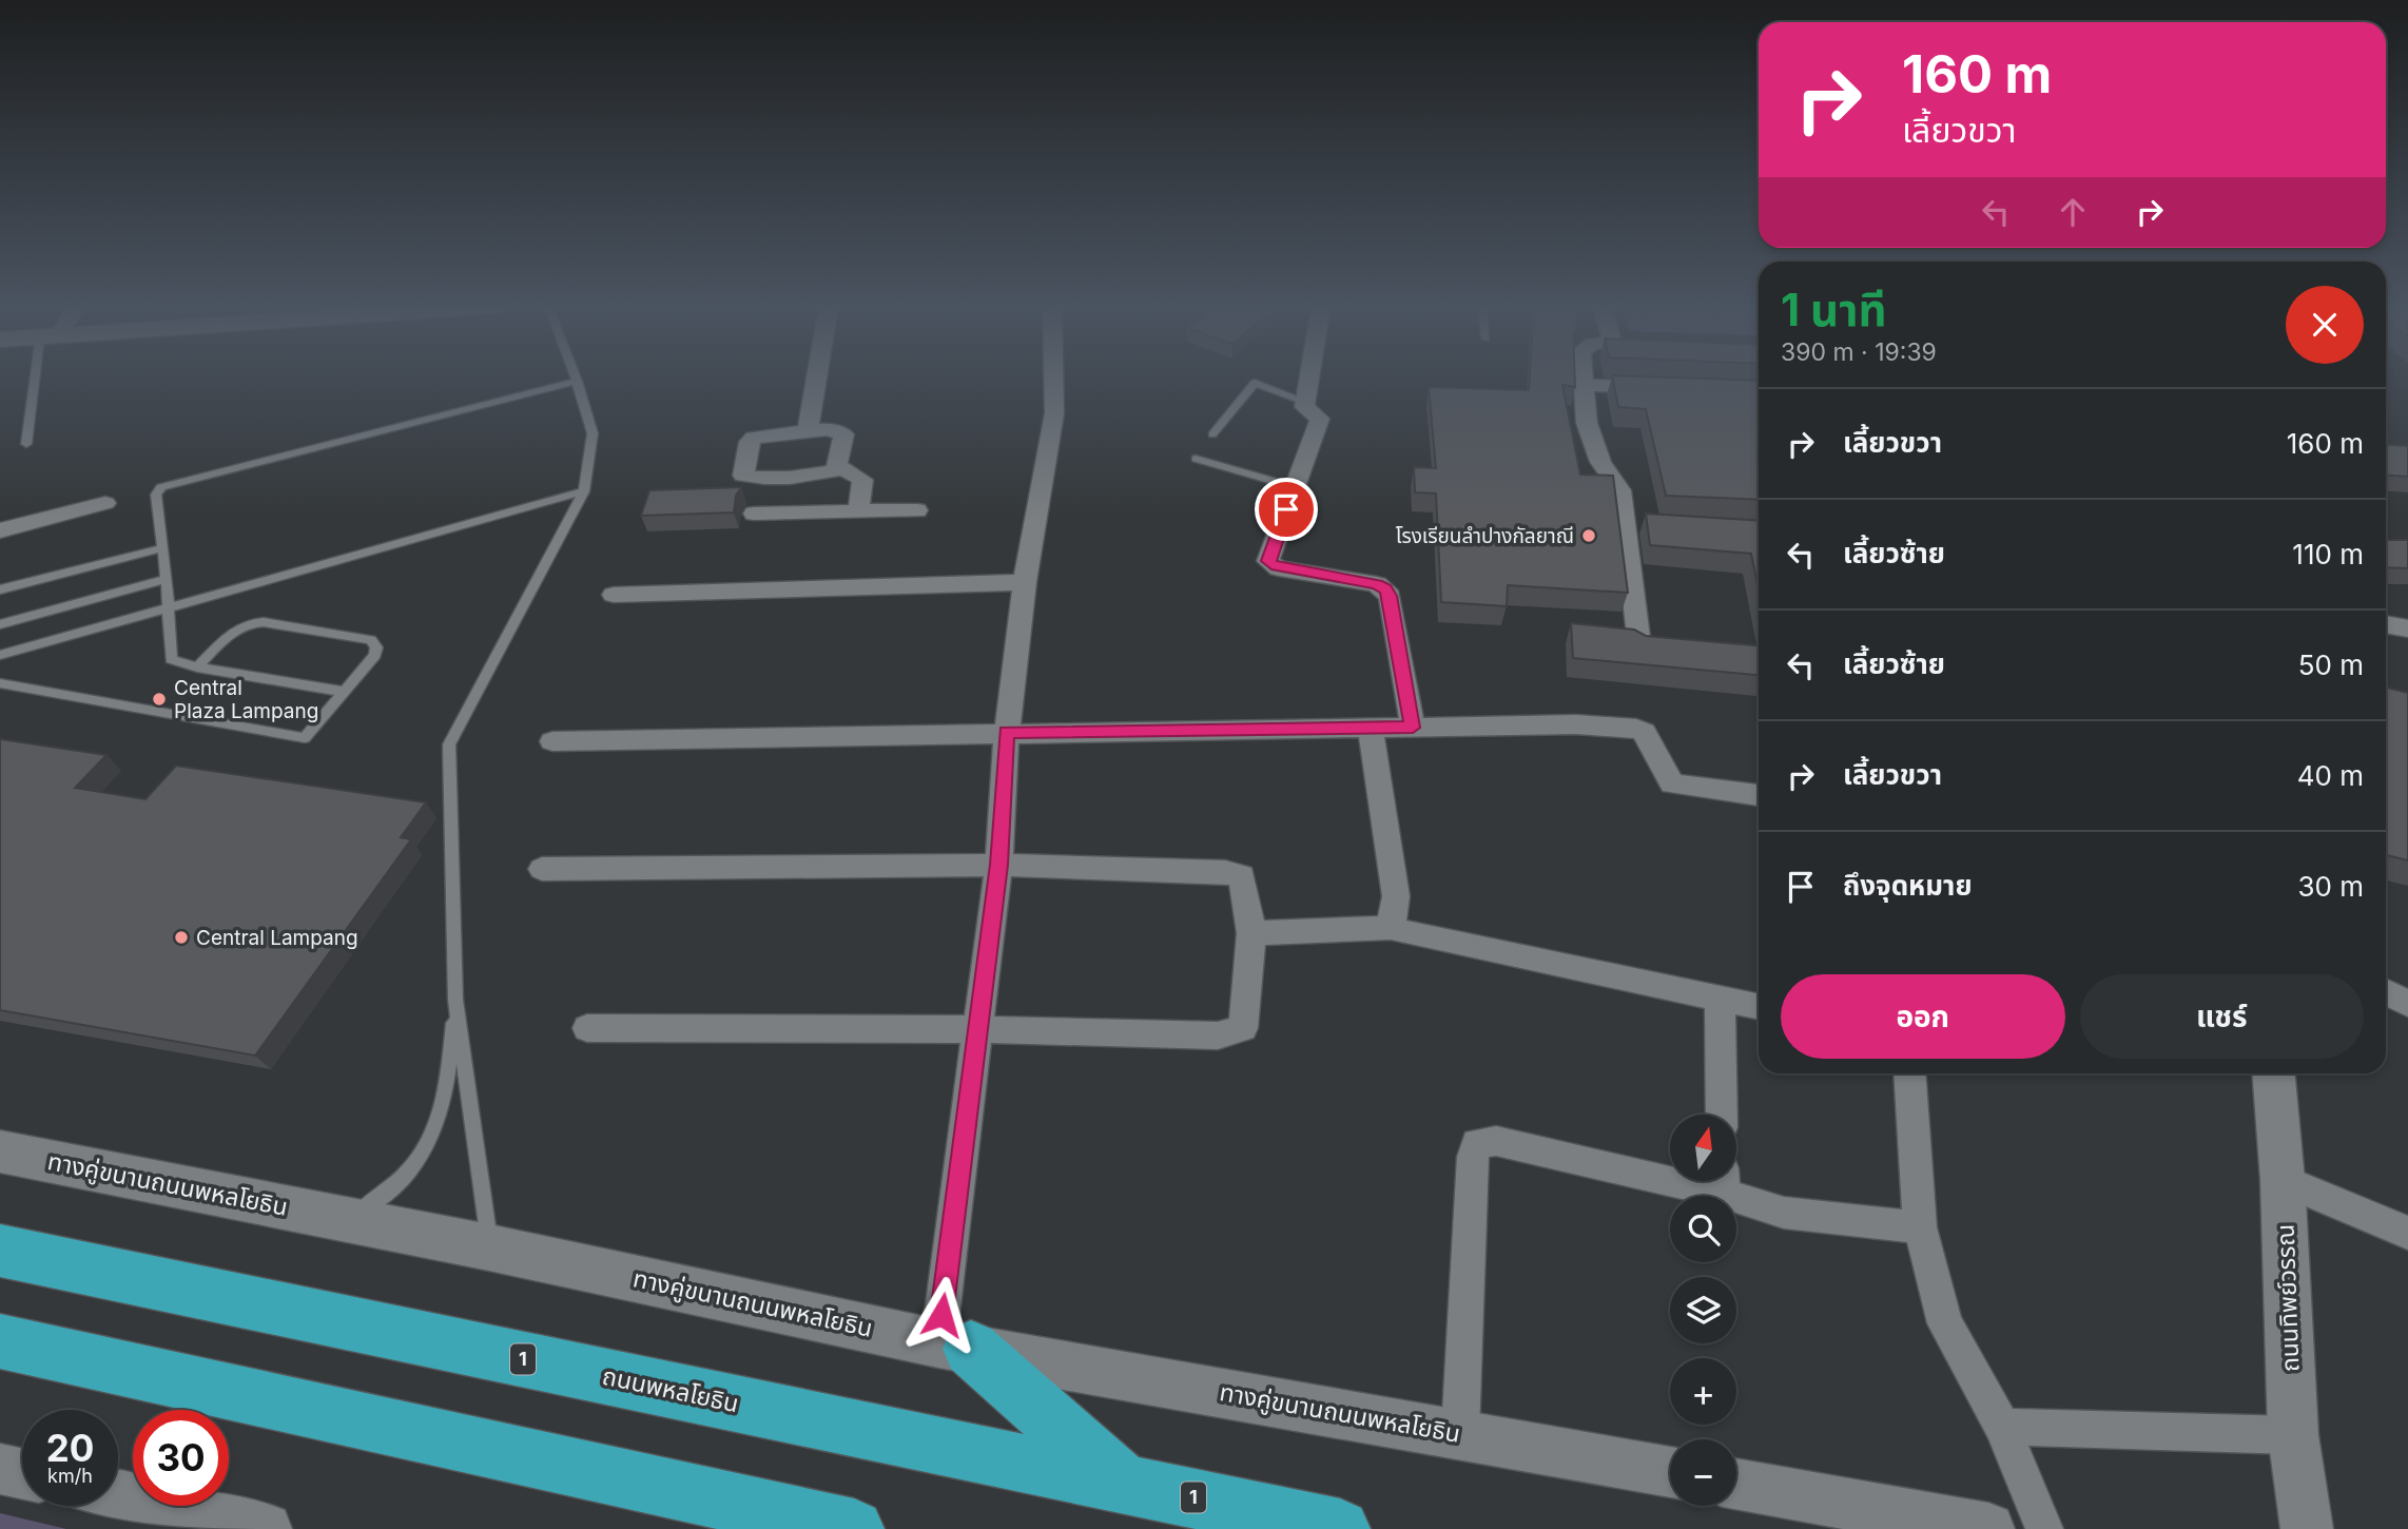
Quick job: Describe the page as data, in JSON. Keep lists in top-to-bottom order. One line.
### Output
{"streets":{"highway":["1","ถนนพหลโยธิน"],"main road":["ทางคู่ขนานถนนพหลโยธิน","ถนนทิพย์วรรณ"]},"places":["โรงเรียนลำปางกัลยาณี","Central Plaza Lampang","Central Lampang"],"north":"top","page":{"turn":["160 m","เลี้ยวขวา"],"heading":["1 นาที","390 m · 19:39"],"list":[{"name":"เลี้ยวขวา","value":"160 m"},{"name":"เลี้ยวซ้าย","value":"110 m"},{"name":"เลี้ยวซ้าย","value":"50 m"},{"name":"เลี้ยวขวา","value":"40 m"},{"name":"ถึงจุดหมาย","value":"30 m"}],"buttons":["ออก","แชร์"],"map_buttons":["+","−"],"speed":"20 km/h","limit":"30"}}
